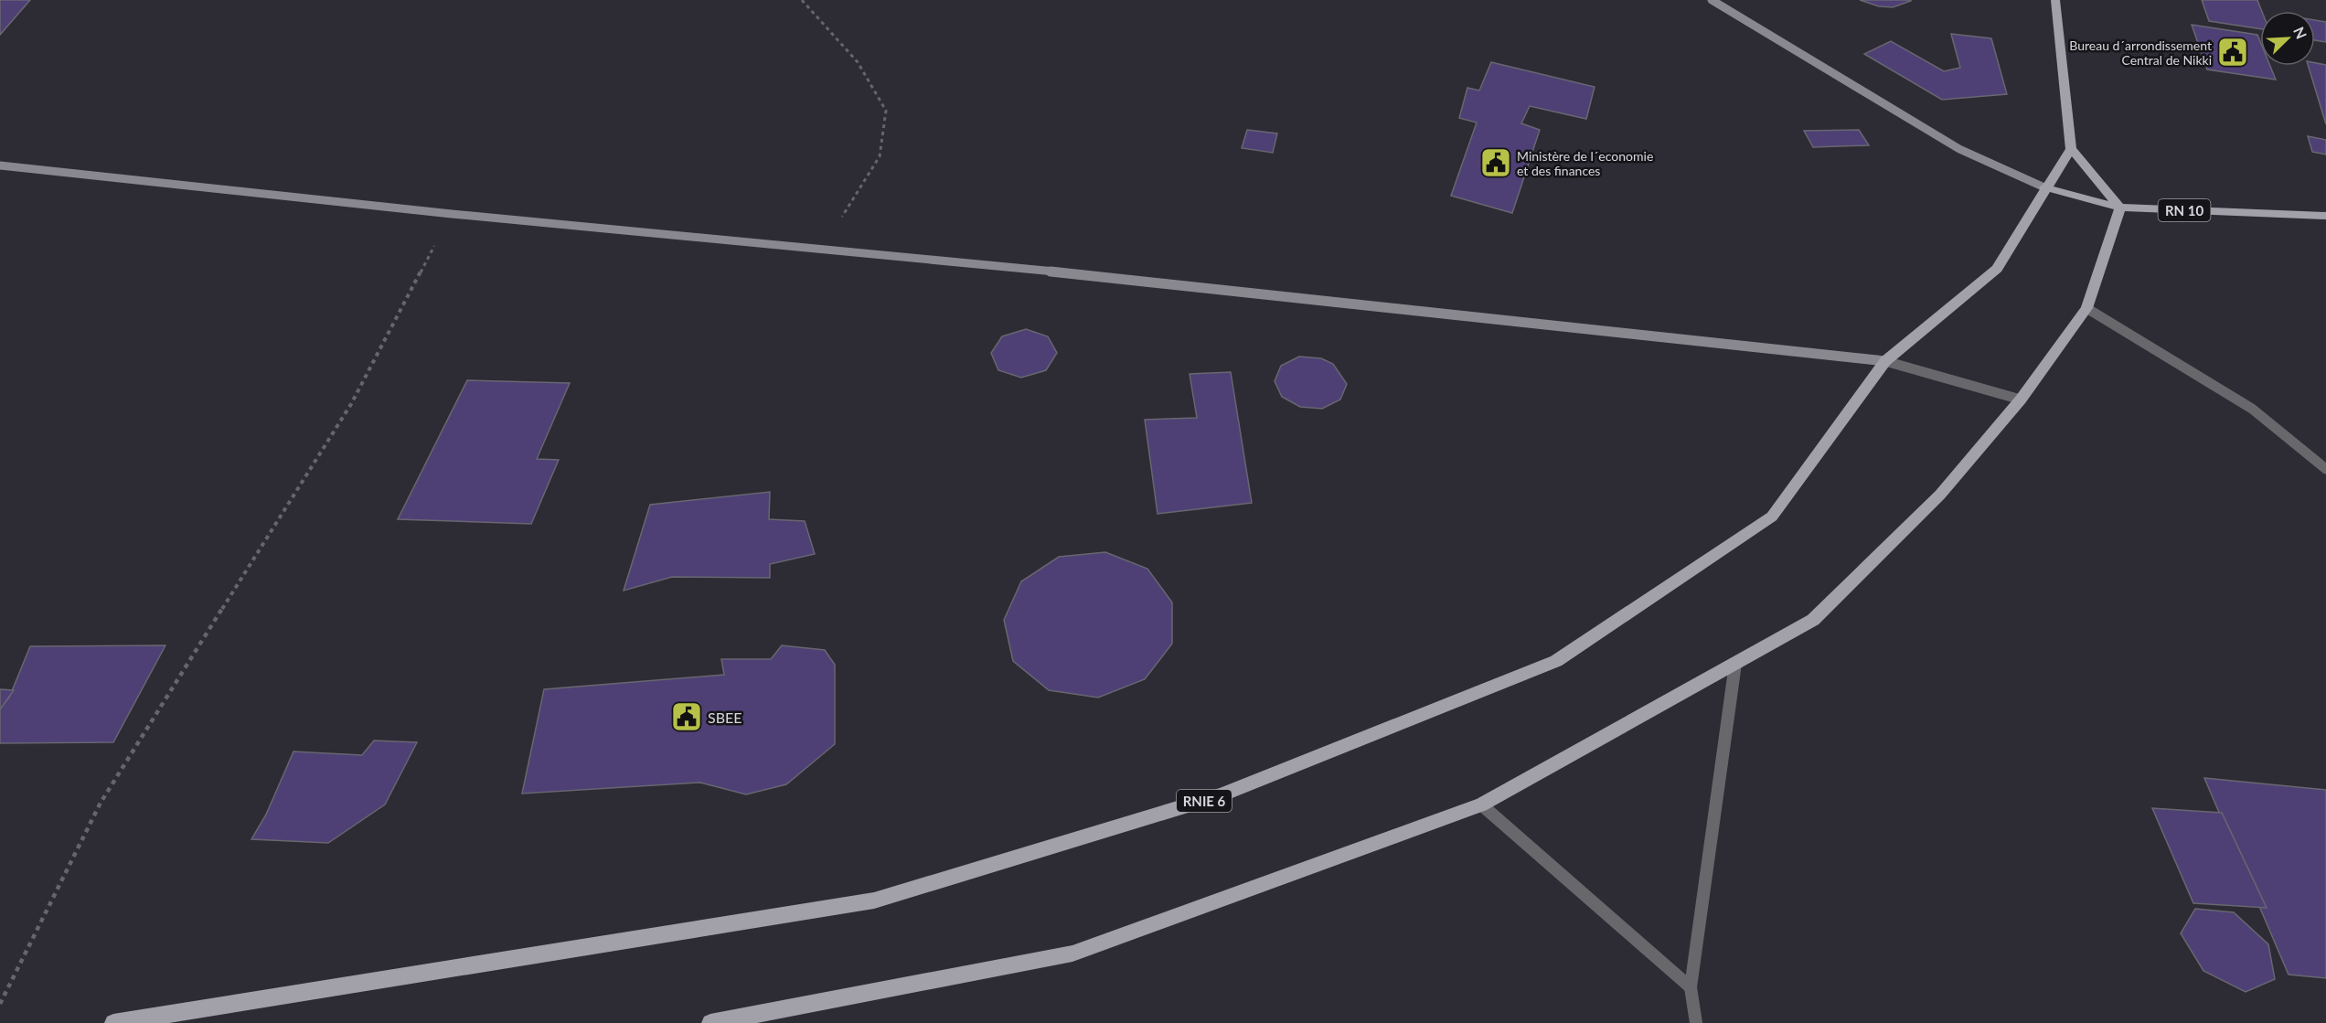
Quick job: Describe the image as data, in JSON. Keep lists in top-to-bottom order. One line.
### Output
{"streets":{"main road":["RN 10","RNIE 6"]},"crossings":[["RN 10","RNIE 6"]],"places":{"public building":["Bureau d´arrondissement Central de Nikki","Ministère de l´economie et des finances","SBEE"]},"north":"top right"}
